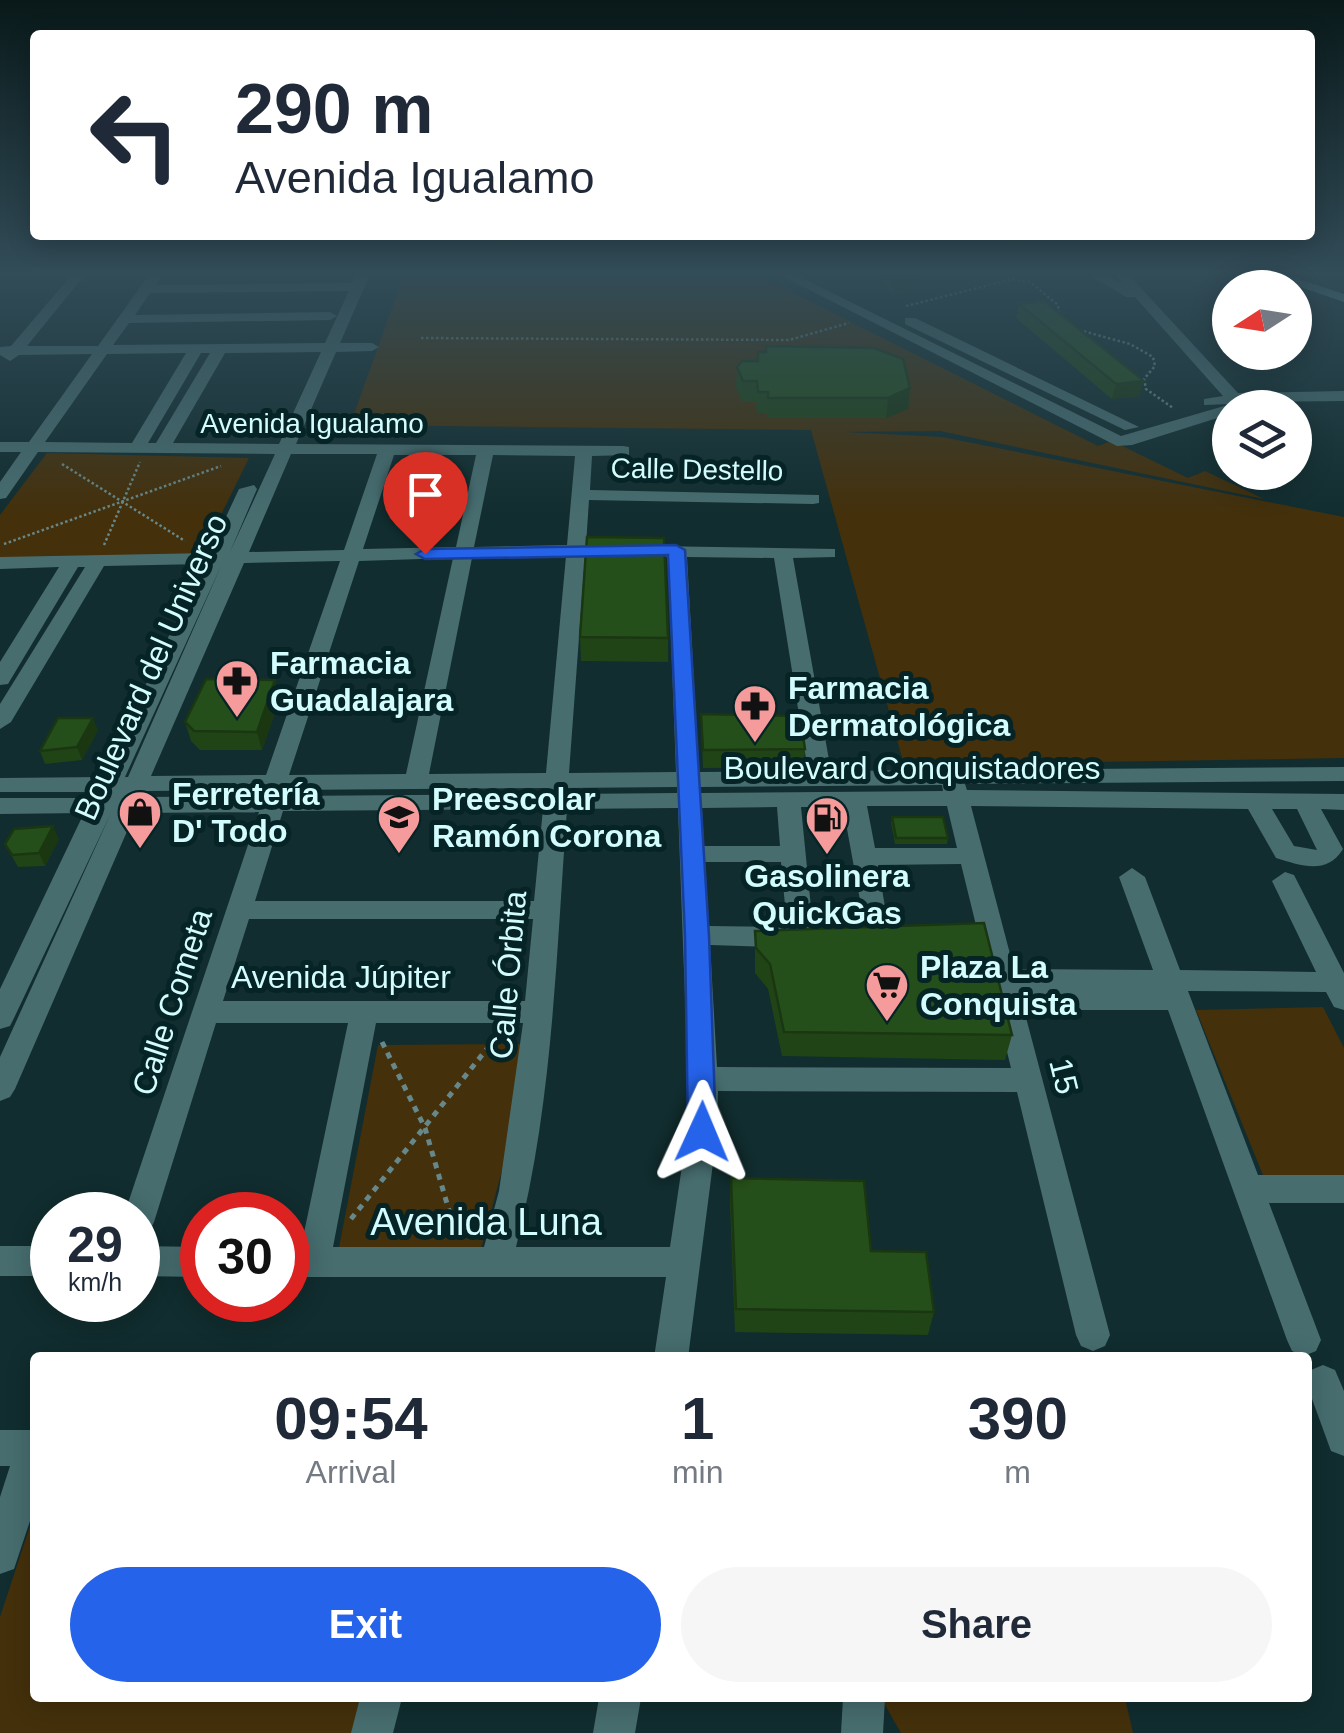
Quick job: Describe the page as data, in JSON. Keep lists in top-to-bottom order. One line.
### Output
{"streets":{"street":["Avenida Igualamo","Calle Destello","Boulevard del Universo","Boulevard Conquistadores","Calle Órbita","Avenida Júpiter","Calle Cometa","15","Avenida Luna"]},"crossings":[["Avenida Igualamo","Boulevard del Universo"],["Avenida Igualamo","Calle Órbita"],["Avenida Igualamo","Calle Cometa"],["Calle Destello","Calle Órbita"],["Boulevard del Universo","Boulevard Conquistadores"],["Boulevard Conquistadores","Calle Órbita"],["Boulevard Conquistadores","Calle Cometa"],["Boulevard Conquistadores","15"],["Calle Órbita","Avenida Júpiter"],["Calle Órbita","Avenida Luna"],["Avenida Júpiter","Calle Cometa"]],"places":{"pharmacy":["Farmacia Guadalajara","Farmacia Dermatológica"],"shop":["Ferretería D' Todo"],"school or university":["Preescolar Ramón Corona"],"fuel station":["Gasolinera QuickGas"],"supermarket":["Plaza La Conquista"]},"north":"left","page":{"turn":["290 m","Avenida Igualamo"],"speed":"29 km/h","limit":"30","eta":["09:54","Arrival","1","min","390","m"],"buttons":["Exit","Share"]}}
